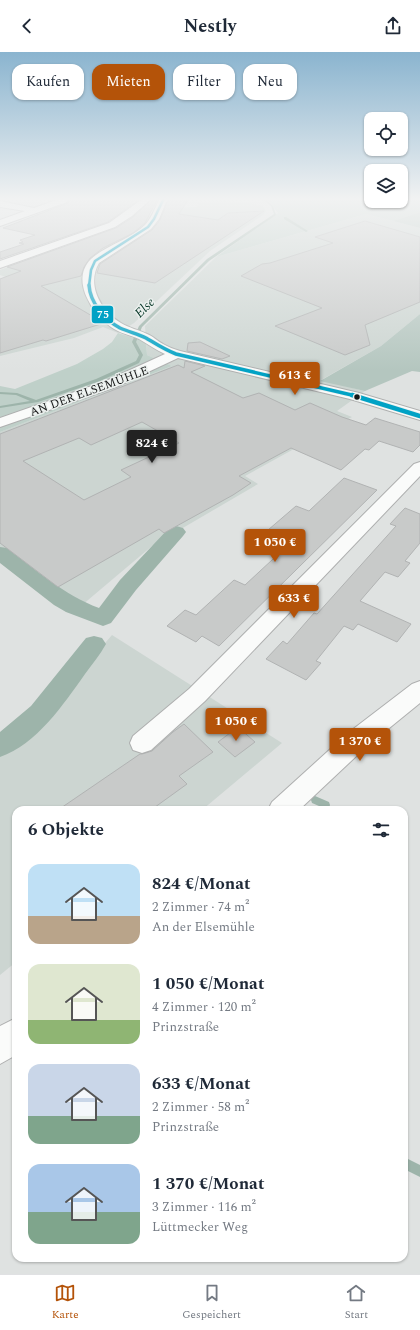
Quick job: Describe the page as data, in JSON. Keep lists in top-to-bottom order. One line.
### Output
{"streets":{"street":["AN DER ELSEMÜHLE"]},"water":["Else"],"lines":["transit line 75"],"page":{"header":"Nestly","chip":["Kaufen","Mieten","Filter","Neu"],"price":["613 €","824 €","1 050 €","633 €","1 050 €","1 370 €"],"heading":"6 Objekte","list":[{"name":"824 €/Monat","note":"2 Zimmer · 74 m² · An der Elsemühle"},{"name":"1 050 €/Monat","note":"4 Zimmer · 120 m² · Prinzstraße"},{"name":"633 €/Monat","note":"2 Zimmer · 58 m² · Prinzstraße"},{"name":"1 370 €/Monat","note":"3 Zimmer · 116 m² · Lüttmecker Weg"}],"tabs":["Karte","Gespeichert","Start"]}}
